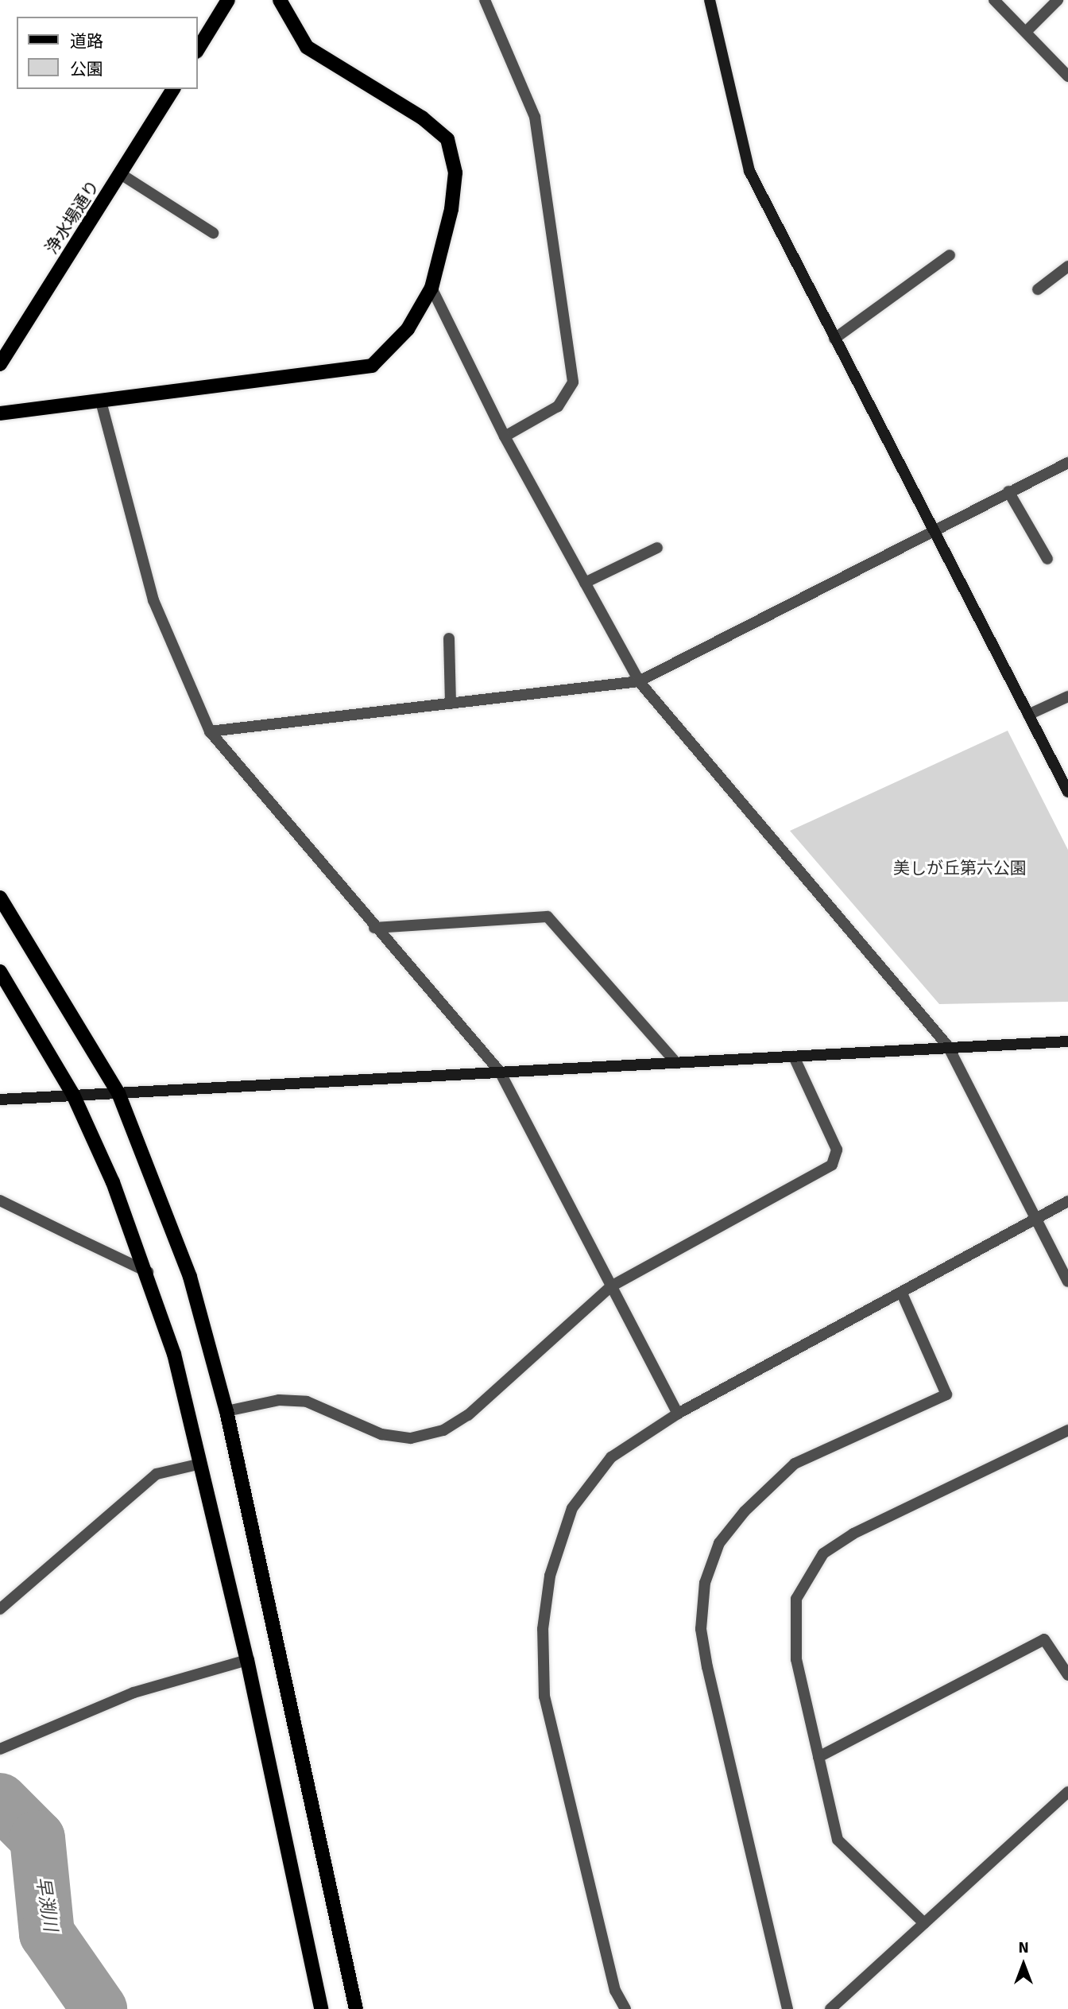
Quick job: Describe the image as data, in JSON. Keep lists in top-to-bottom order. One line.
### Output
{"streets":{"main road":["浄水場通り"]},"water":["早渕川"],"parks":["美しが丘第六公園"],"legend":["道路","公園"],"north":"top"}
